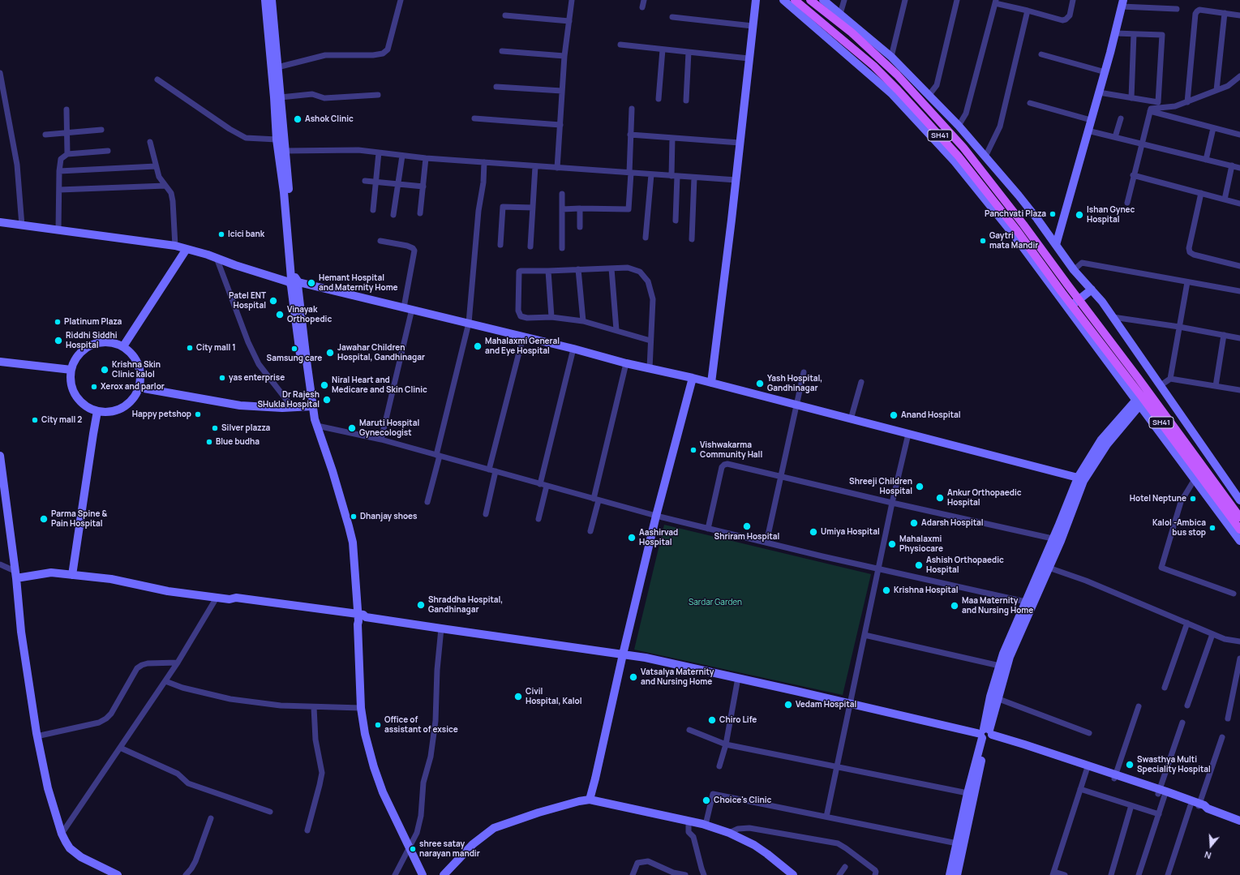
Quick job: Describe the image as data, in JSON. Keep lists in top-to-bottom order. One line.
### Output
{"streets":{"main road":["SH41"]},"parks":["Sardar Garden"],"places":["Ashok Clinic","Panchvati Plaza","Ishan Gynec Hospital","Icici bank","Gaytri mata Mandir","Hemant Hospital and Maternity Home","Patel ENT Hospital","Vinayak Orthopedic","Platinum Plaza","Riddhi Siddhi Hospital","Mahalaxmi General and Eye Hospital","City mall 1","Samsung care","Jawahar Children Hospital, Gandhinagar","Krishna Skin Clinic kalol","yas enterprise","Yash Hospital, Gandhinagar","Niral Heart and Medicare and Skin Clinic","Xerox and parlor","Dr Rajesh SHukla Hospital","Happy petshop","Anand Hospital","City mall 2","Silver plazza","Maruti Hospital Gynecologist","Blue budha","Vishwakarma Community Hall","Shreeji Children Hospital","Ankur Orthopaedic Hospital","Hotel Neptune","Dhanjay shoes","Parma Spine & Pain Hospital","Adarsh Hospital","Shriram Hospital","Kalol -Ambica bus stop","Umiya Hospital","Aashirvad Hospital","Mahalaxmi Physiocare","Ashish Orthopaedic Hospital","Krishna Hospital","Shraddha Hospital, Gandhinagar","Maa Maternity and Nursing Home","Vatsalya Maternity and Nursing Home","Civil Hospital, Kalol","Vedam Hospital","Chiro Life","Office of assistant of exsice","Swasthya Multi Speciality Hospital","Choice's Clinic","shree satay narayan mandir"],"north":"bottom"}
